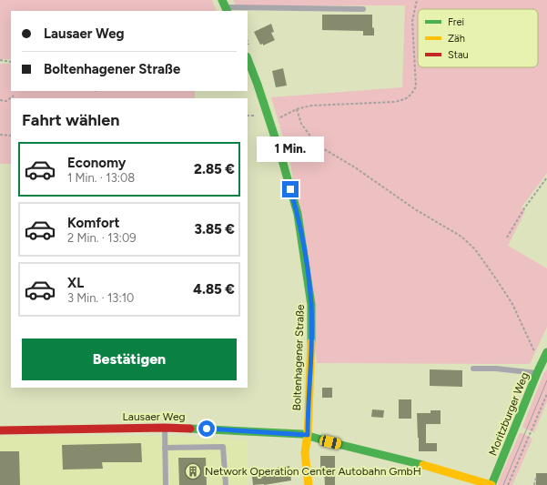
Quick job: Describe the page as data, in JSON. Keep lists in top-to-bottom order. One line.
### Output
{"streets":{"street":["Boltenhagener Straße","Moritzburger Weg","Lausaer Weg"]},"crossings":[["Boltenhagener Straße","Lausaer Weg"]],"places":{"building":["Network Operation Center Autobahn GmbH"]},"legend":["Frei","Zäh","Stau"],"page":{"banner":["Lausaer Weg","Boltenhagener Straße"],"heading":"Fahrt wählen","bubble":"1 Min.","list":[{"name":"Economy","note":"1 Min. · 13:08","value":"2.85 €"},{"name":"Komfort","note":"2 Min. · 13:09","value":"3.85 €"},{"name":"XL","note":"3 Min. · 13:10","value":"4.85 €"}],"buttons":"Bestätigen"}}
